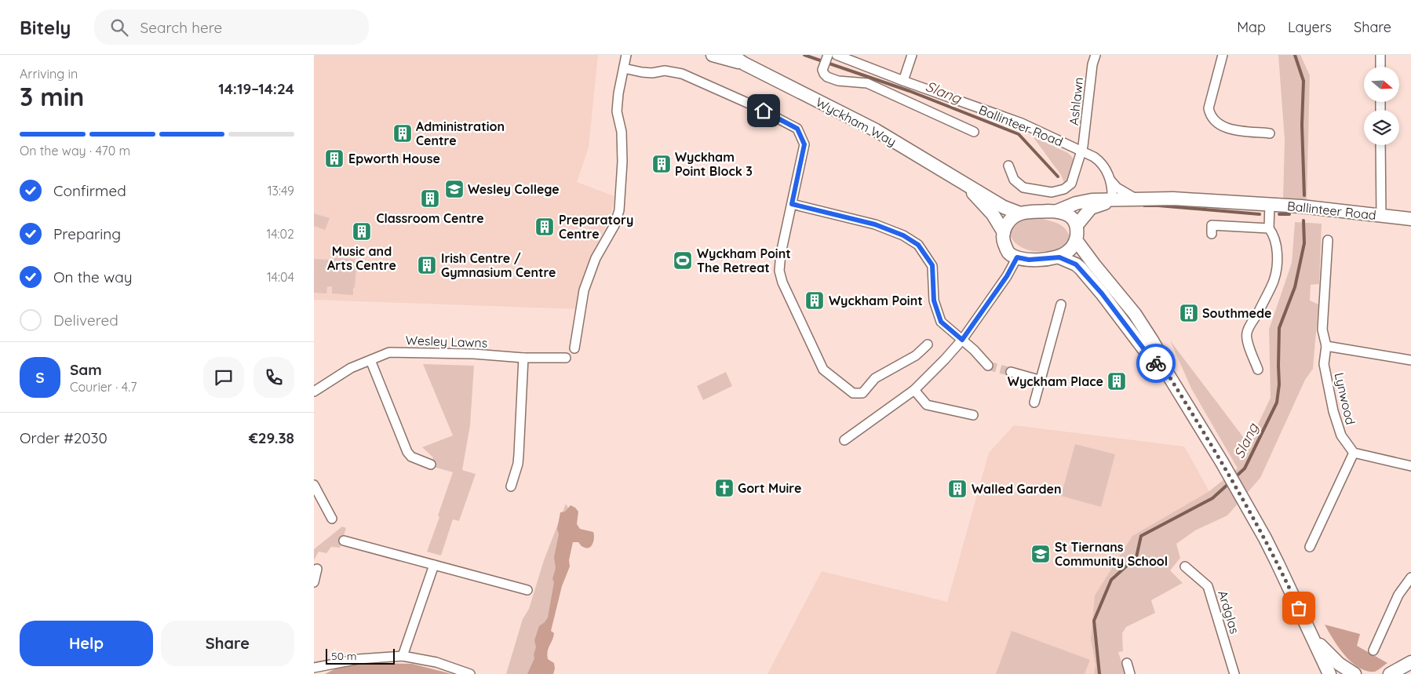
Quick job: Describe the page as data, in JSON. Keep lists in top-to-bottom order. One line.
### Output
{"streets":{"main road":["Wyckham Way","Ballinteer Road"],"street":["Ashlawn","Wesley Lawns","Lynwood","Ardglas"]},"crossings":[["Ashlawn","Ballinteer Road"],["Wyckham Way","Ballinteer Road"]],"water":["Slang"],"places":{"building":["Administration Centre","Epworth House","Wyckham Point Block 3","Classroom Centre","Preparatory Centre","Music and Arts Centre","Irish Centre / Gymnasium Centre","Wyckham Point","Southmede","Wyckham Place","Walled Garden"],"school or university":["Wesley College","St Tiernans Community School"],"sports":["Wyckham Point The Retreat"],"church":["Gort Muire"]},"scale_bar":"50 m","north":"right","page":{"header":"Bitely","search":"Search here","nav":["Map","Layers","Share"],"heading":["3 min","Arriving in","14:19–14:24"],"panel":["Sam","Courier · 4.7","Order #2030","€29.38"],"bar":"On the way · 470 m","list":[["Confirmed","13:49"],["Preparing","14:02"],["On the way","14:04"],"Delivered"],"round":"S","buttons":["Help","Share"],"scale":"50 m"}}
